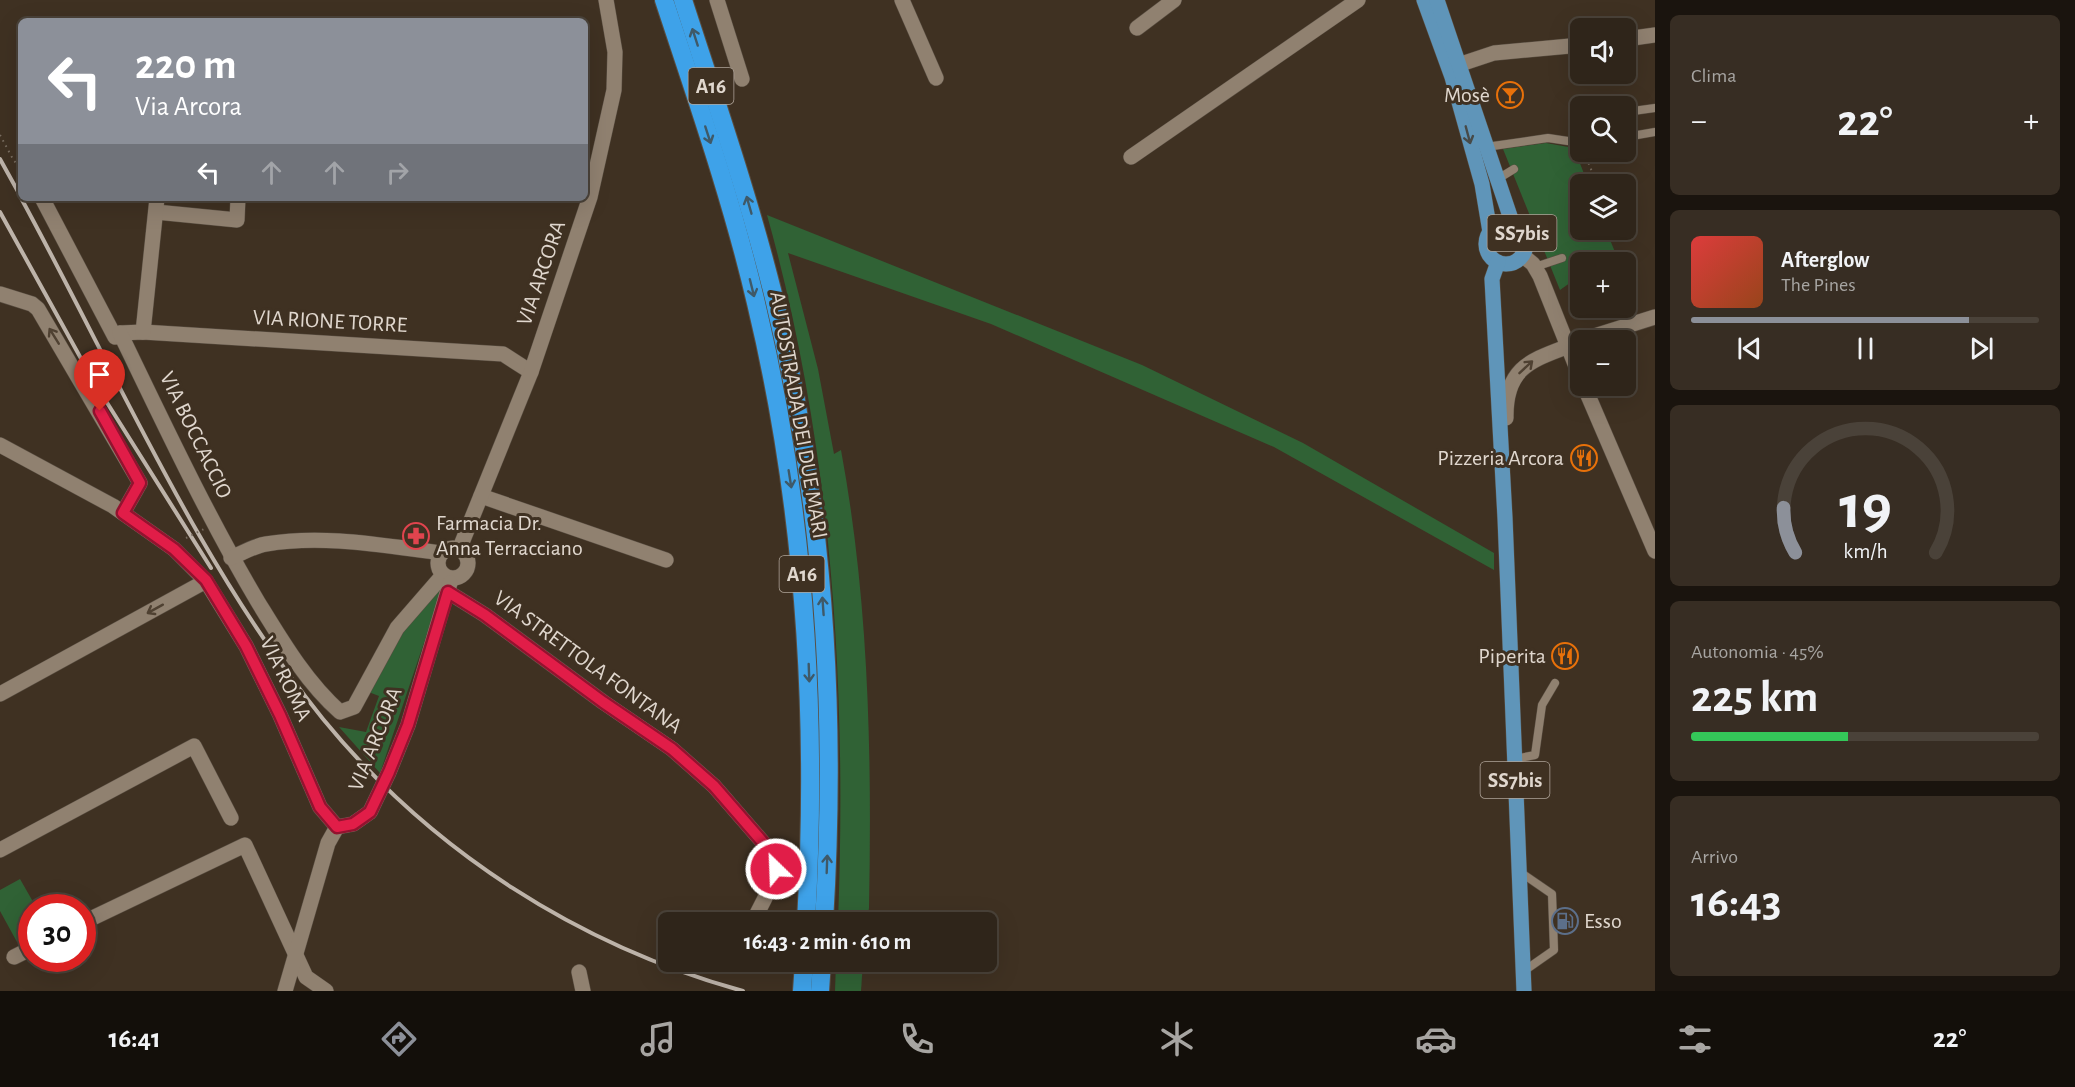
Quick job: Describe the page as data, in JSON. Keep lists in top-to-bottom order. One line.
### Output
{"streets":{"highway":["A16","AUTOSTRADA DEI DUE MARI"],"main road":["SS7bis"],"street":["VIA ARCORA","VIA RIONE TORRE","VIA BOCCACCIO","VIA STRETTOLA FONTANA","VIA ROMA"]},"crossings":[["VIA ARCORA","VIA RIONE TORRE"],["VIA ARCORA","VIA BOCCACCIO"],["VIA ARCORA","VIA STRETTOLA FONTANA"],["VIA ARCORA","VIA ROMA"],["VIA RIONE TORRE","VIA BOCCACCIO"],["VIA BOCCACCIO","VIA STRETTOLA FONTANA"]],"places":{"bar":["Mosè"],"restaurant":["Pizzeria Arcora","Piperita"],"pharmacy":["Farmacia Dr. Anna Terracciano"],"fuel station":["Esso"]},"page":{"tile":["Clima",["Autonomia · 45%","225 km"],["Arrivo","16:43"]],"map_buttons":["+","−"],"turn":["220 m","Via Arcora"],"heat":["−","22°","+"],"song":["Afterglow","The Pines"],"limit":"30","trip":"16:43 · 2 min · 610 m","tabs":["16:41","22°"],"gauge":["19","km/h"]}}
